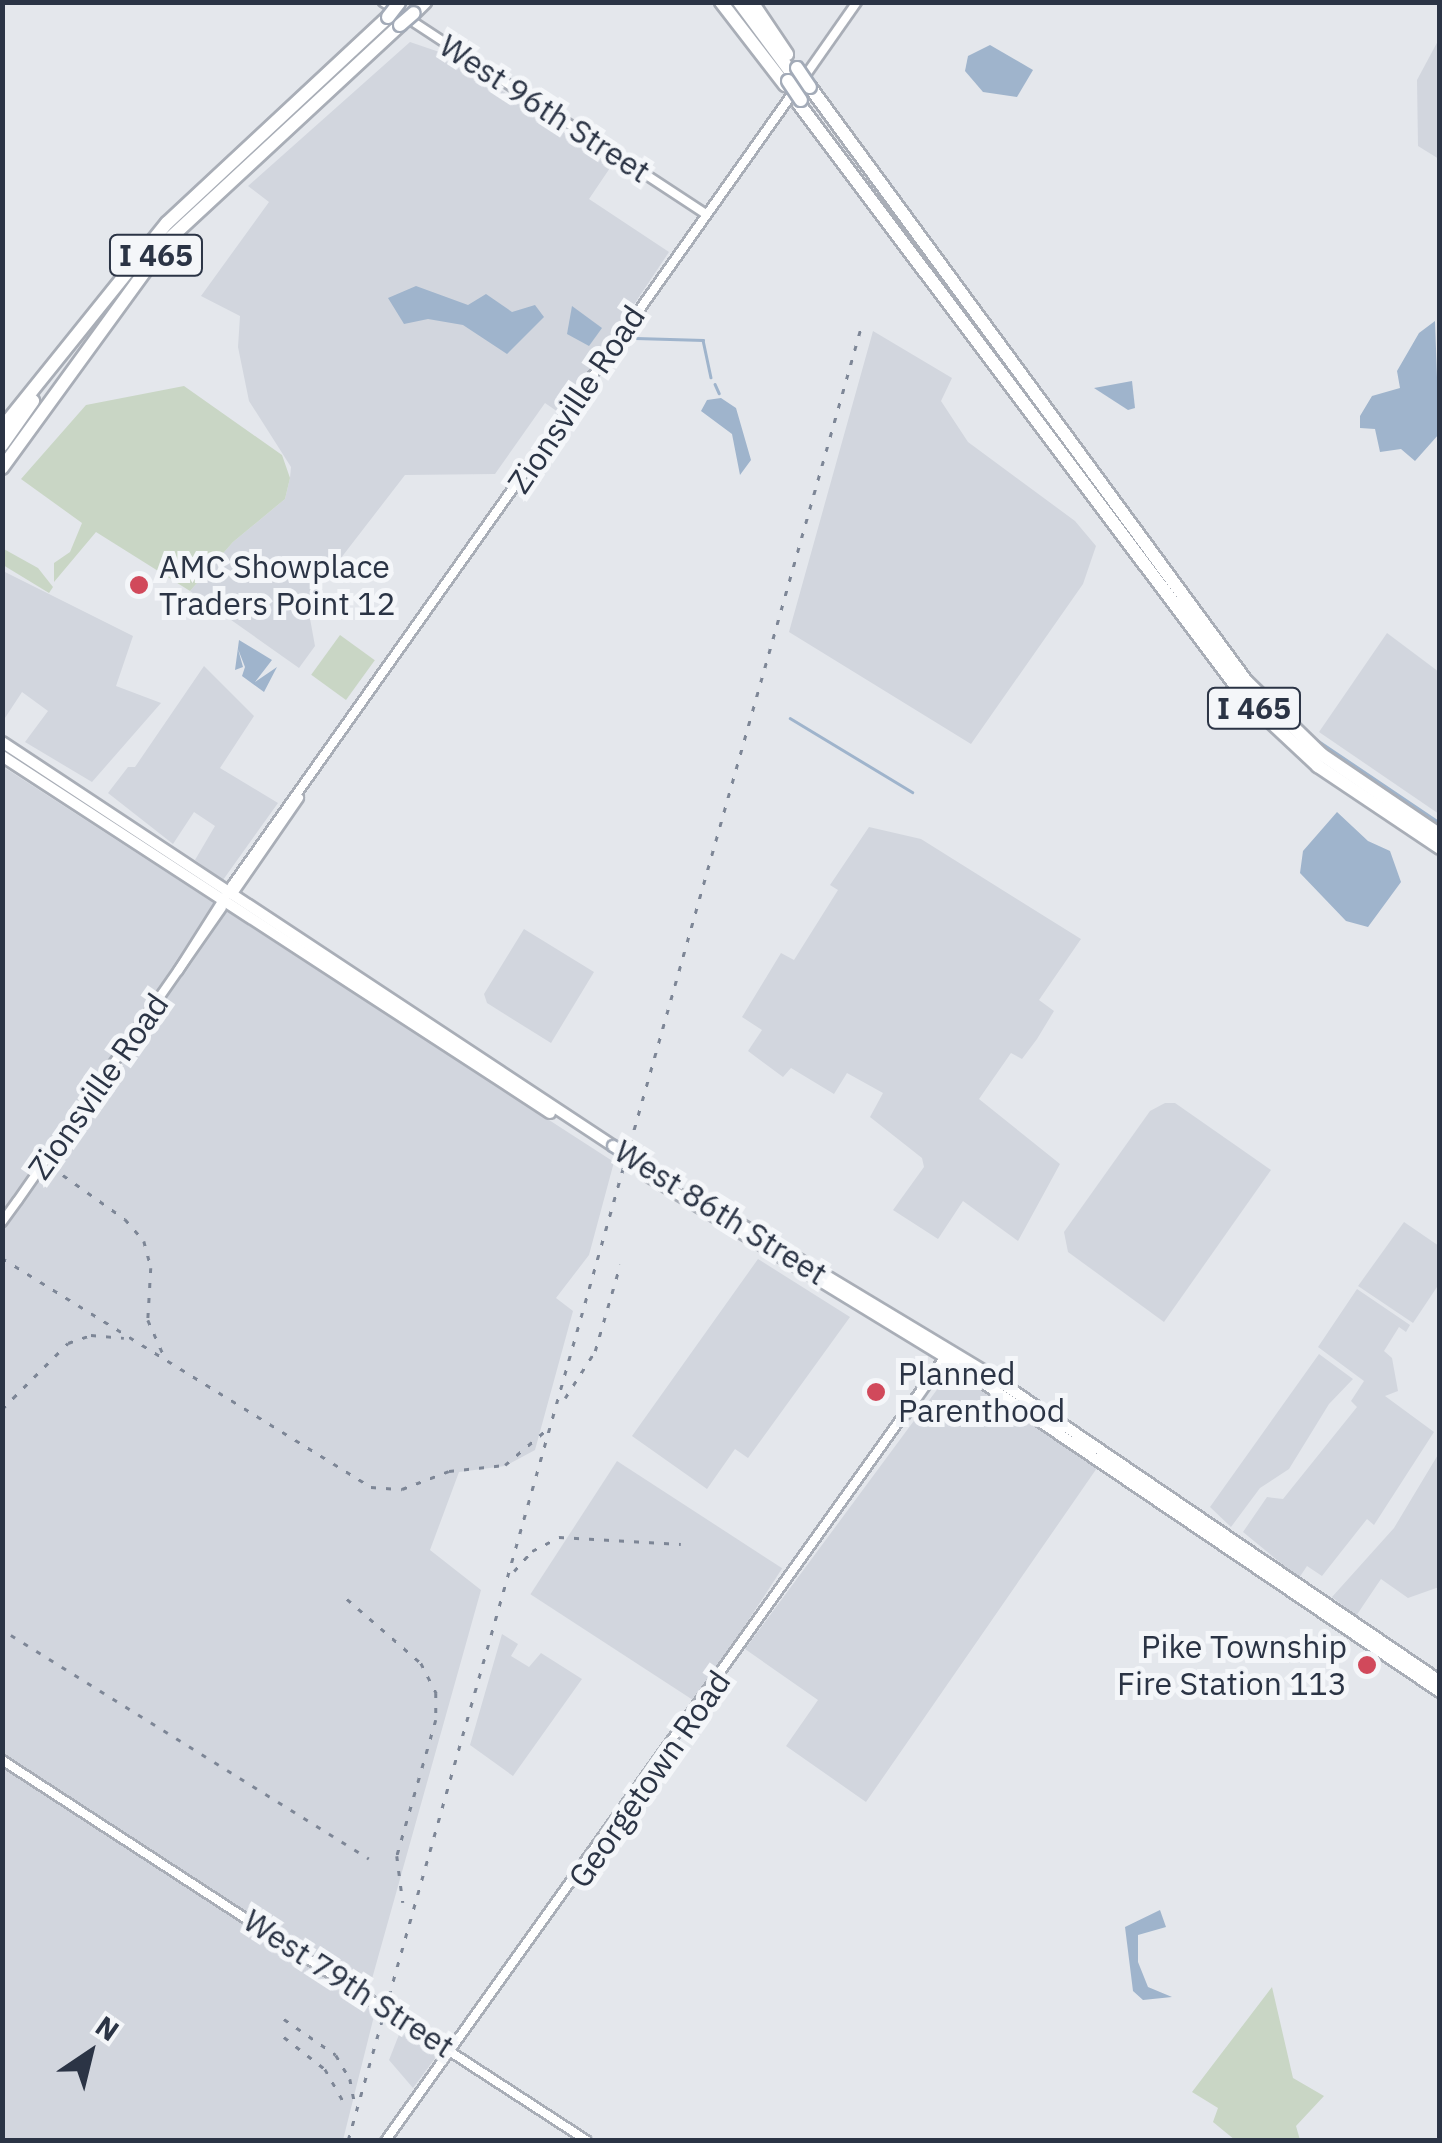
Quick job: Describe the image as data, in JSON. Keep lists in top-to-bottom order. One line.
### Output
{"streets":{"highway":["I 465"],"main road":["West 96th Street","Zionsville Road","West 86th Street","Georgetown Road","West 79th Street"]},"crossings":[["West 96th Street","Zionsville Road"],["Zionsville Road","West 86th Street"],["West 86th Street","Georgetown Road"],["Georgetown Road","West 79th Street"]],"places":["AMC Showplace Traders Point 12","Planned Parenthood","Pike Township Fire Station 113"],"north":"top right"}
